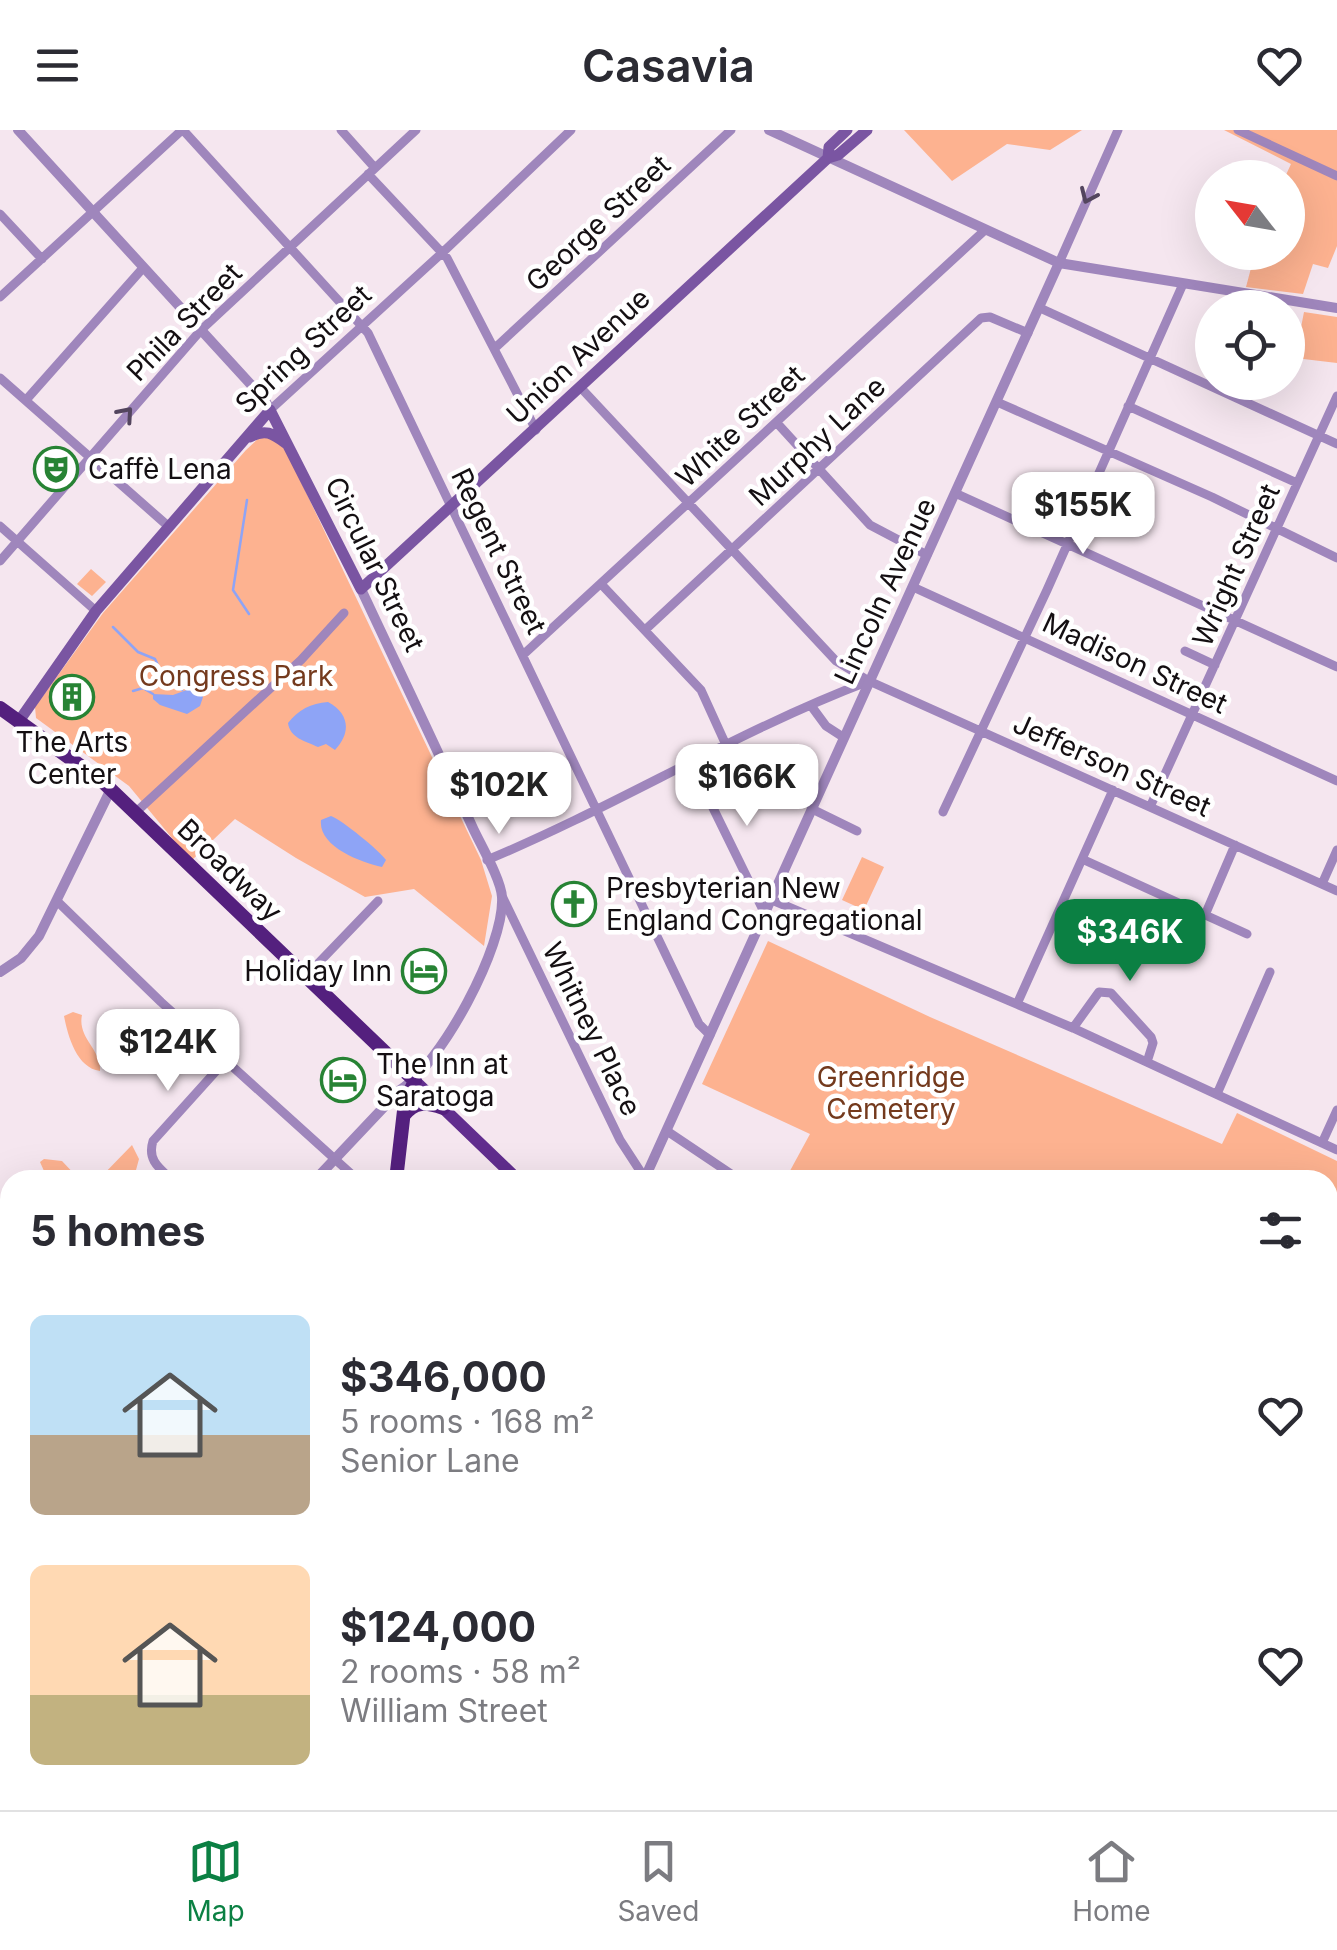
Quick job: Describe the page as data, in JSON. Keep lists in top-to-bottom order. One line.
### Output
{"streets":{"highway":["Broadway"],"main road":["Spring Street","Union Avenue","Circular Street"],"street":["George Street","Phila Street","White Street","Murphy Lane","Regent Street","Wright Street","Lincoln Avenue","Madison Street","Jefferson Street","Whitney Place"]},"crossings":[["Phila Street","Regent Street"],["Phila Street","Circular Street"],["Spring Street","Regent Street"],["Spring Street","Circular Street"],["Spring Street","Broadway"],["Union Avenue","Regent Street"],["Union Avenue","Circular Street"],["Union Avenue","Jefferson Street"],["White Street","Regent Street"],["White Street","Jefferson Street"],["Murphy Lane","Lincoln Avenue"],["Murphy Lane","Jefferson Street"],["Regent Street","Lincoln Avenue"],["Circular Street","Whitney Place"],["Wright Street","Madison Street"],["Wright Street","Jefferson Street"],["Lincoln Avenue","Madison Street"],["Lincoln Avenue","Jefferson Street"]],"parks":["Congress Park","Greenridge Cemetery"],"places":{"theatre":["Caffè Lena"],"building":["The Arts Center"],"church":["Presbyterian New England Congregational"],"hotel":["Holiday Inn","The Inn at Saratoga"]},"north":"top left","page":{"header":"Casavia","price":["$155K","$166K","$102K","$346K","$124K"],"heading":"5 homes","list":[{"name":"$346,000","note":"5 rooms · 168 m² · Senior Lane"},{"name":"$124,000","note":"2 rooms · 58 m² · William Street"}],"tabs":["Map","Saved","Home"]}}
